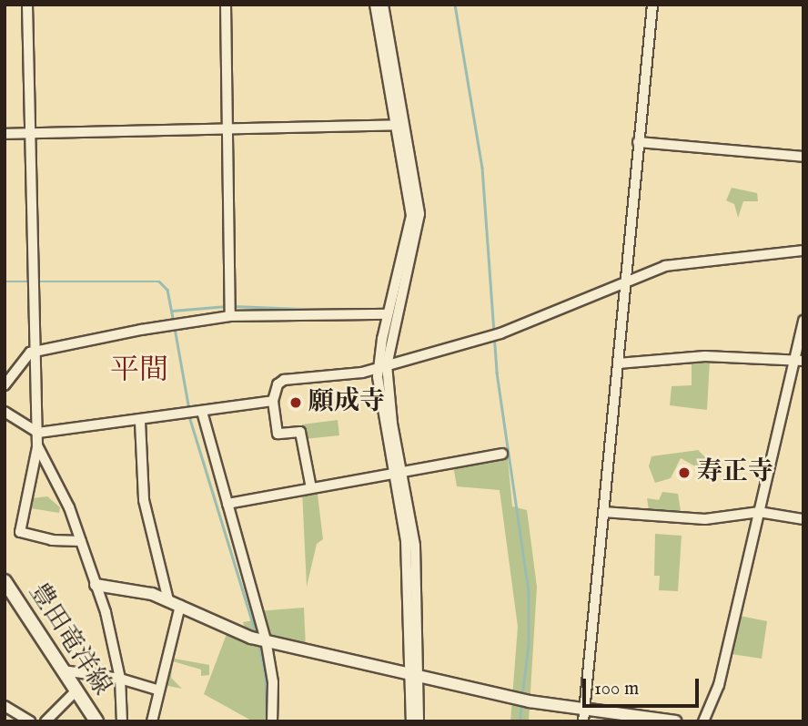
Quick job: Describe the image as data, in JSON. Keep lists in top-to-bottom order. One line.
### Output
{"streets":{"main road":["豊田竜洋線"]},"districts":["平間"],"places":["願成寺","寿正寺"],"scale_bar":"100 m"}
